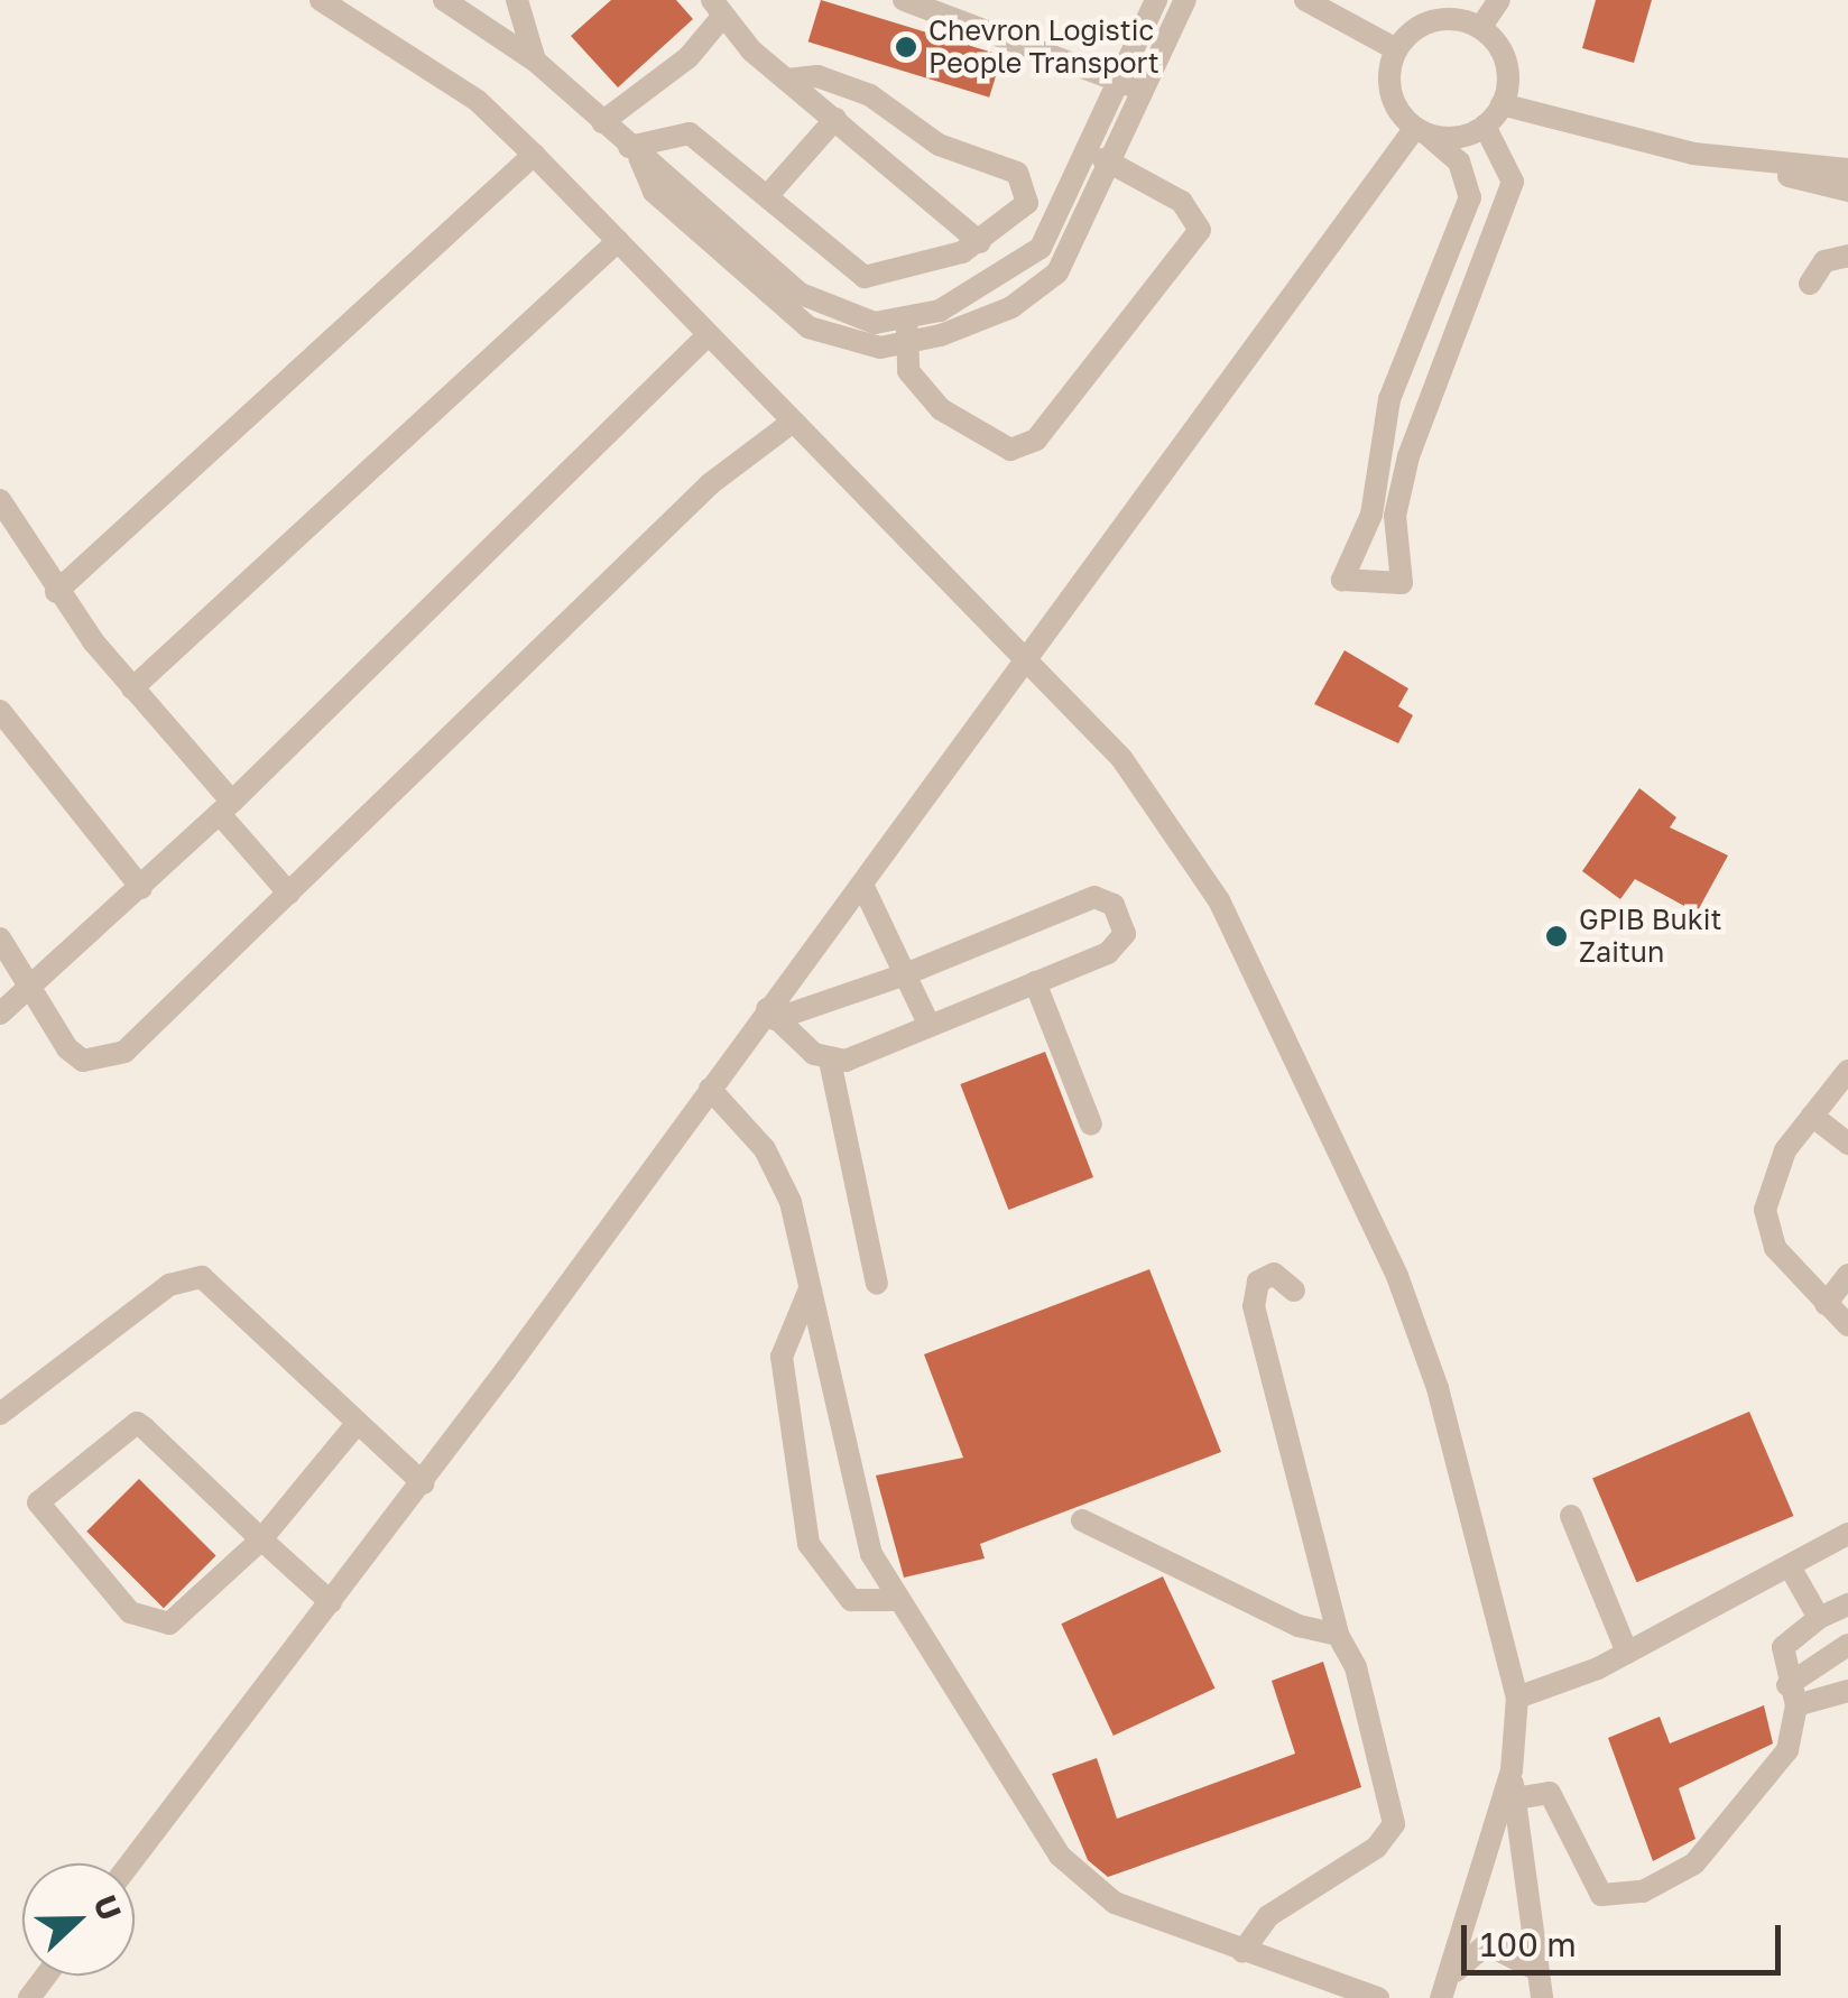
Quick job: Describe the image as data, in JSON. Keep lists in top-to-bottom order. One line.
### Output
{"places":["Chevron Logistic People Transport","GPIB Bukit Zaitun"],"scale_bar":"100 m","north":"right"}
